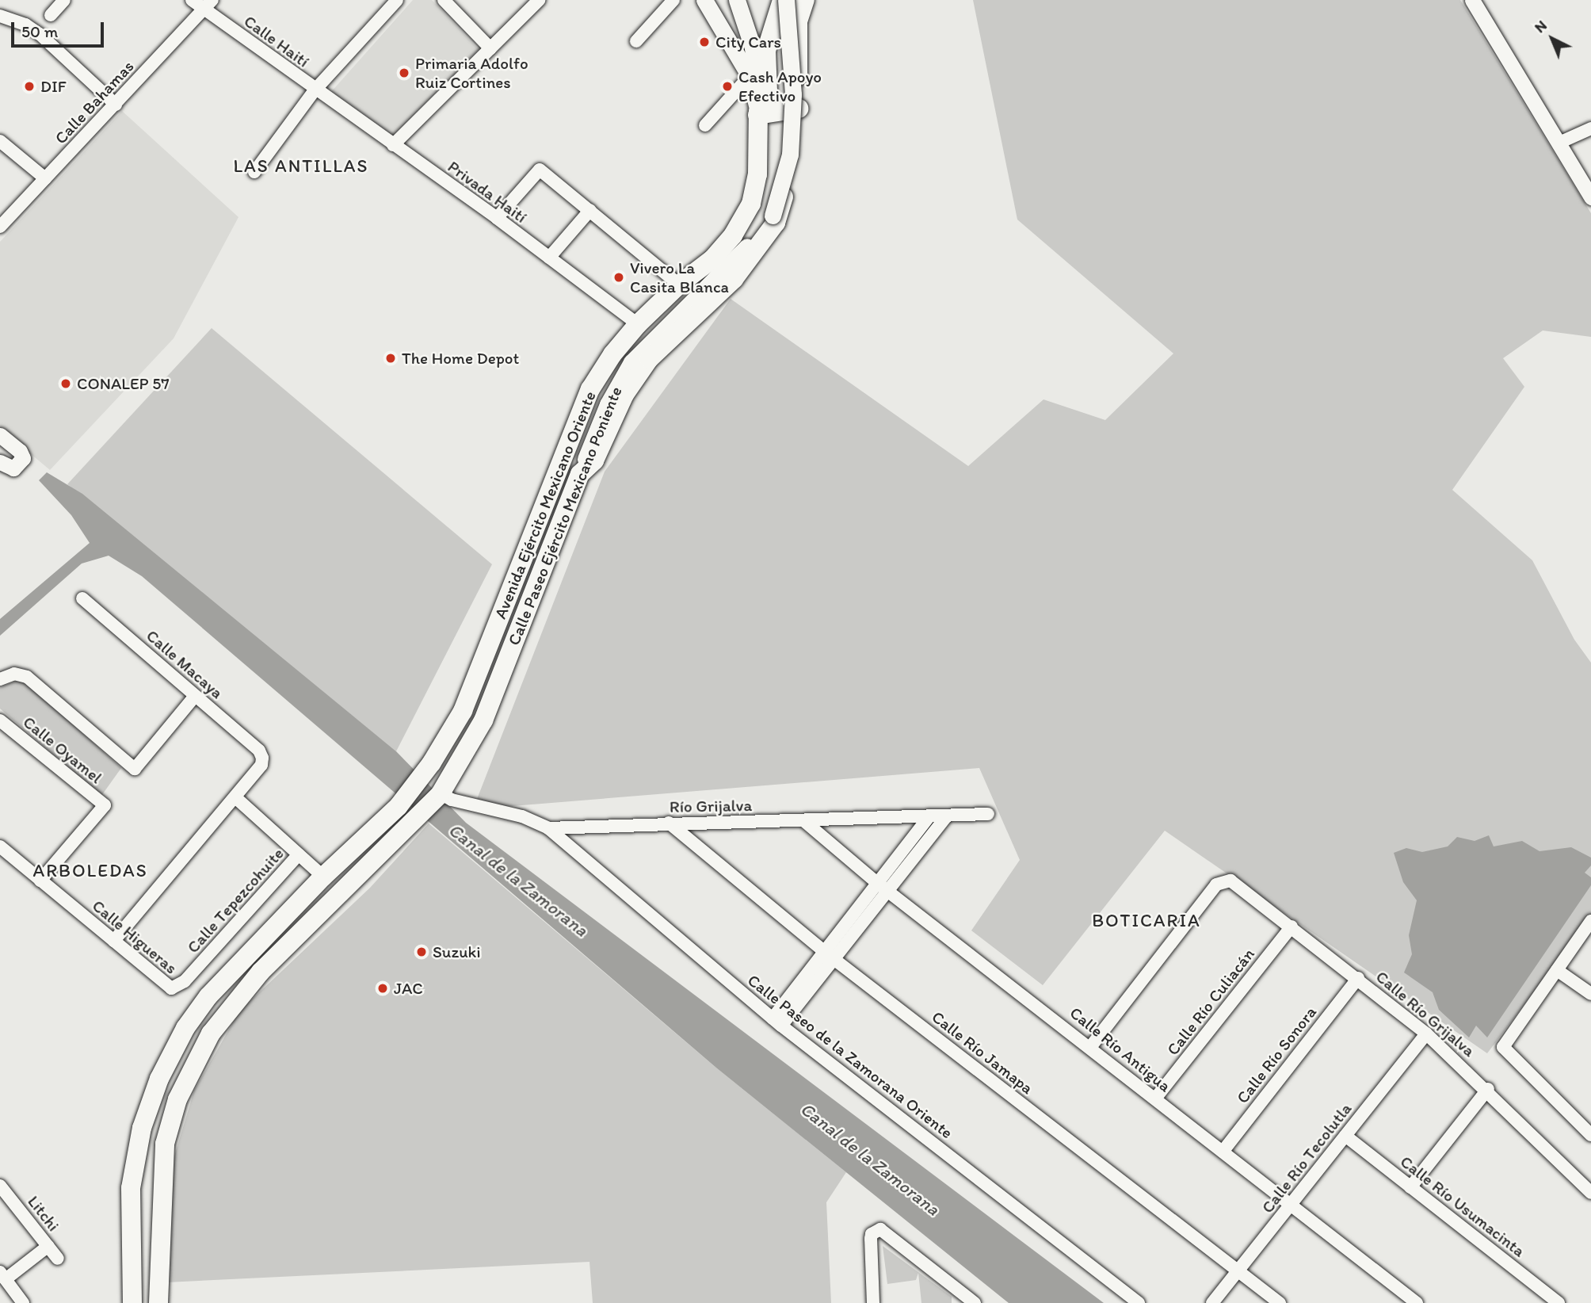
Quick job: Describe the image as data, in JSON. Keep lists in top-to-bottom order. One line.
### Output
{"streets":{"main road":["Avenida Ejército Mexicano Oriente","Calle Paseo Ejército Mexicano Poniente"],"street":["Calle Haití","Calle Bahamas","Privada Haití","Calle Macaya","Calle Oyamel","Río Grijalva","Calle Tepezcohuite","Calle Higueras","Calle Río Culiacán","Calle Río Grijalva","Calle Río Antigua","Calle Río Jamapa","Calle Río Sonora","Calle Paseo de la Zamorana Oriente","Calle Río Tecolutla","Calle Río Usumacinta","Litchi"]},"crossings":[["Calle Haití","Calle Bahamas"],["Calle Haití","Privada Haití"],["Privada Haití","Avenida Ejército Mexicano Oriente"],["Avenida Ejército Mexicano Oriente","Calle Paseo Ejército Mexicano Poniente"],["Calle Paseo Ejército Mexicano Poniente","Río Grijalva"],["Calle Oyamel","Calle Higueras"],["Río Grijalva","Calle Río Antigua"],["Río Grijalva","Calle Río Jamapa"],["Río Grijalva","Calle Paseo de la Zamorana Oriente"],["Calle Tepezcohuite","Calle Higueras"],["Calle Río Culiacán","Calle Río Grijalva"],["Calle Río Culiacán","Calle Río Antigua"],["Calle Río Grijalva","Calle Río Antigua"],["Calle Río Grijalva","Calle Río Sonora"],["Calle Río Grijalva","Calle Río Tecolutla"],["Calle Río Antigua","Calle Río Sonora"],["Calle Río Antigua","Calle Río Tecolutla"],["Calle Río Jamapa","Calle Río Tecolutla"],["Calle Río Tecolutla","Calle Río Usumacinta"]],"districts":["LAS ANTILLAS","ARBOLEDAS","BOTICARIA"],"water":["Canal de la Zamorana"],"places":["City Cars","Primaria Adolfo Ruiz Cortines","DIF","Cash Apoyo Efectivo","Vivero La Casita Blanca","The Home Depot","CONALEP 57","Suzuki","JAC"],"scale_bar":"50 m","north":"top left"}
